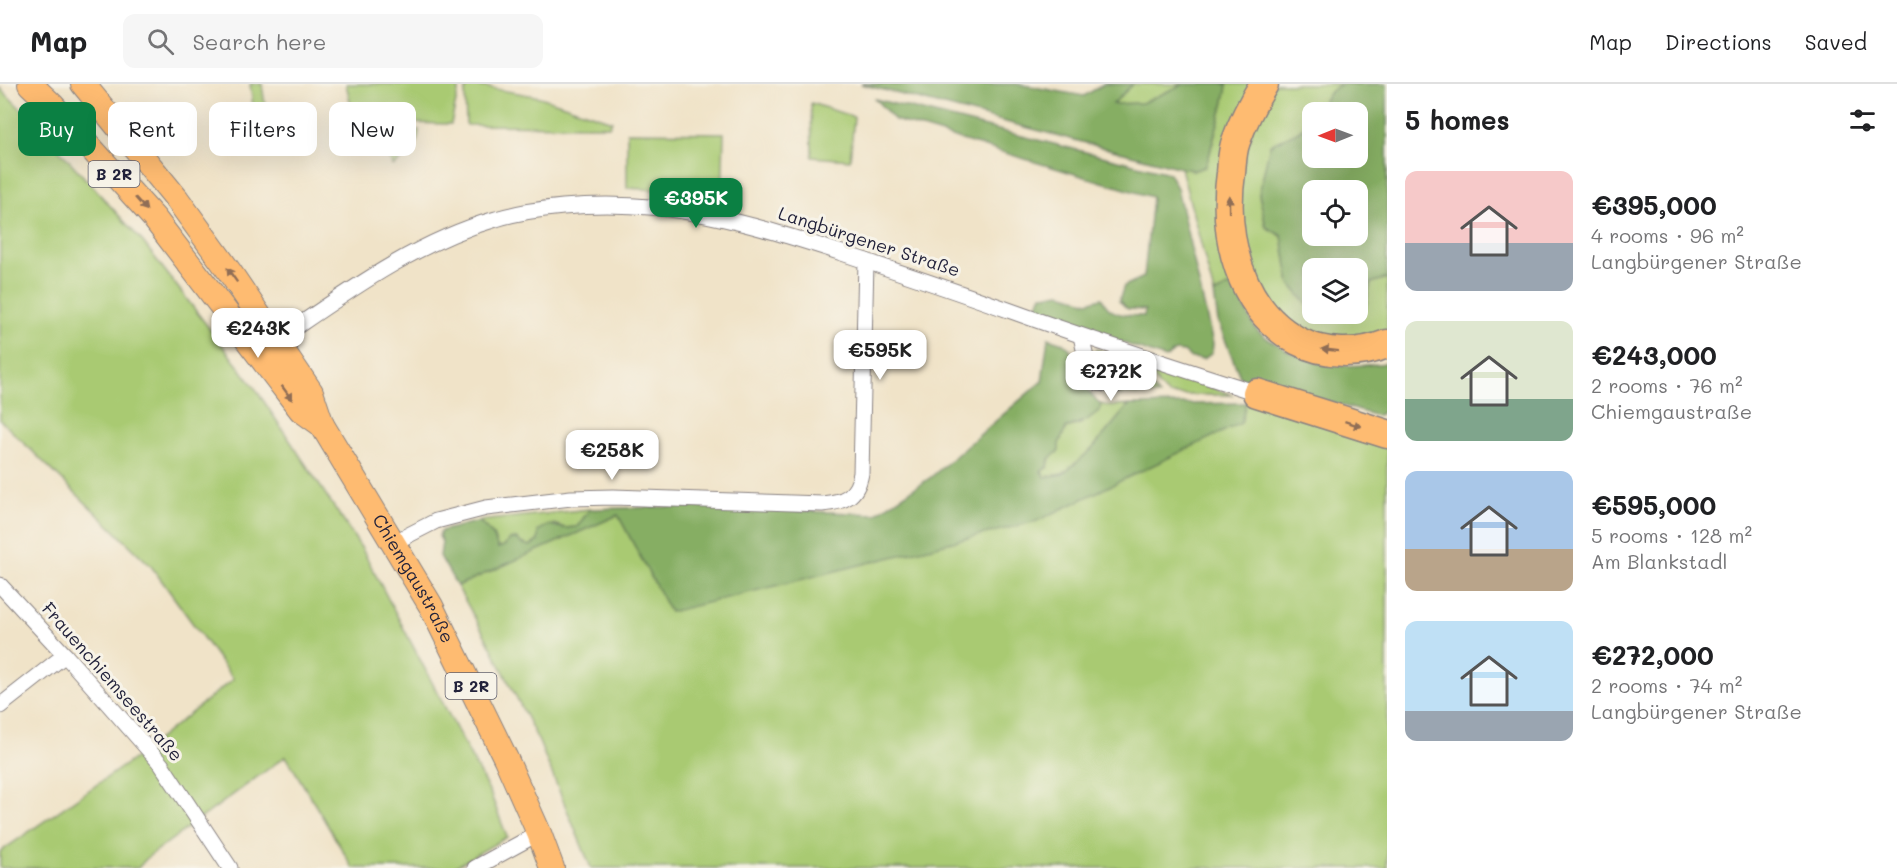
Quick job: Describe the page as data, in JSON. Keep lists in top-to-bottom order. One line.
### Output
{"streets":{"main road":["B 2R","Chiemgaustraße"],"street":["Langbürgener Straße","Frauenchiemseestraße"]},"crossings":[["Langbürgener Straße","Chiemgaustraße"]],"north":"left","page":{"header":"Map","search":"Search here","nav":["Map","Directions","Saved"],"heading":"5 homes","chip":["Buy","Rent","Filters","New"],"list":[{"name":"€395,000","note":"4 rooms · 96 m² · Langbürgener Straße"},{"name":"€243,000","note":"2 rooms · 76 m² · Chiemgaustraße"},{"name":"€595,000","note":"5 rooms · 128 m² · Am Blankstadl"},{"name":"€272,000","note":"2 rooms · 74 m² · Langbürgener Straße"}],"price":["€395K","€243K","€595K","€272K","€258K"]}}
